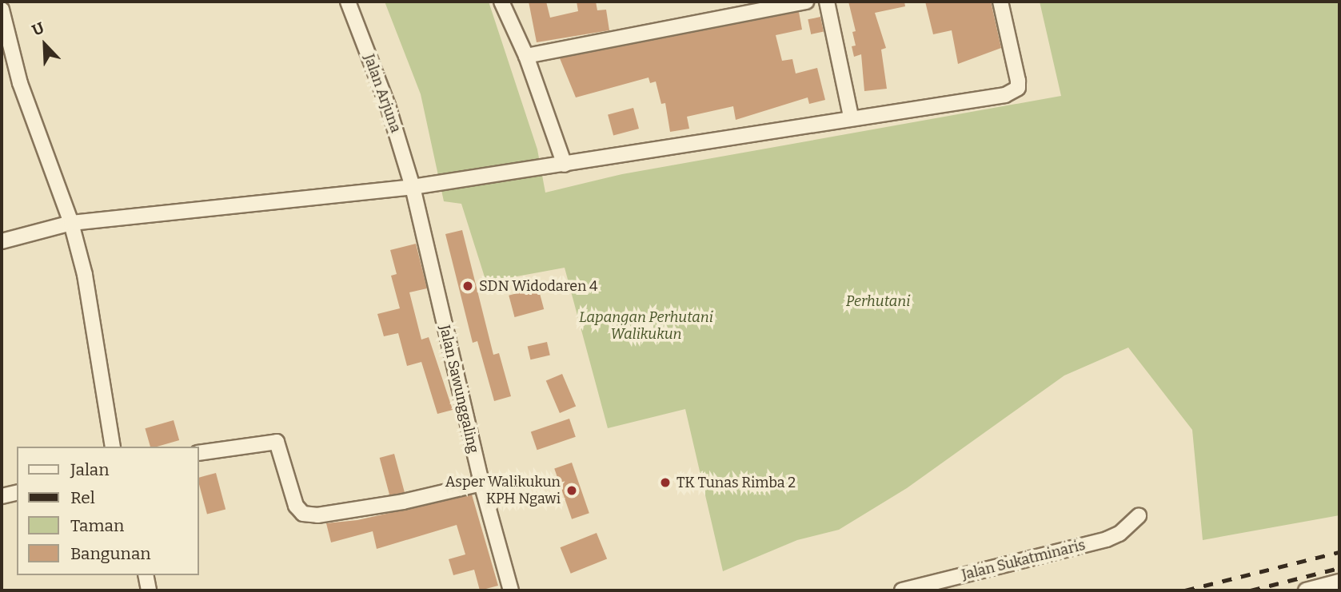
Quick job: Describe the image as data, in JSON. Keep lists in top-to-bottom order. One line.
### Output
{"streets":{"street":["Jalan Arjuna","Jalan Sawunggaling","Jalan Sukatminaris"]},"crossings":[["Jalan Arjuna","Jalan Sawunggaling"]],"parks":["Perhutani","Lapangan Perhutani Walikukun"],"places":["SDN Widodaren 4","TK Tunas Rimba 2","Asper Walikukun KPH Ngawi"],"legend":["Jalan","Rel","Taman","Bangunan"],"north":"top left"}
